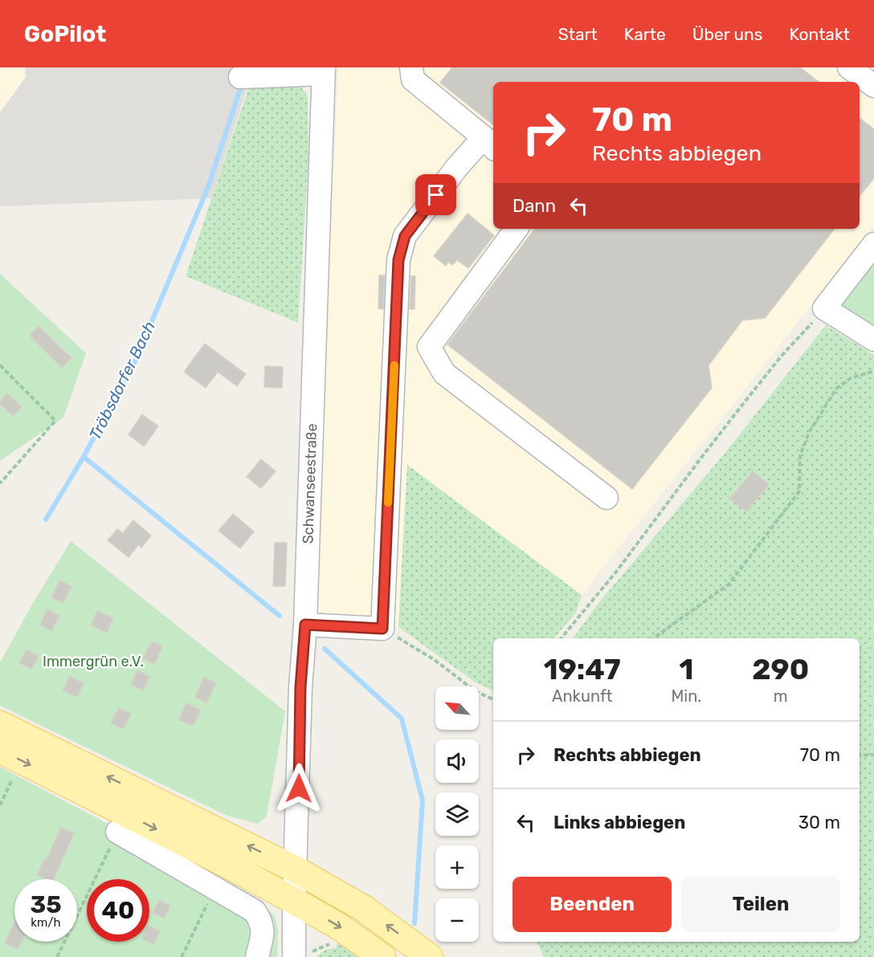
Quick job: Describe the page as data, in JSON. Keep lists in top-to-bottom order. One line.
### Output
{"streets":{"street":["Schwanseestraße"]},"water":["Tröbsdorfer Bach"],"parks":["Immergrün e.V."],"north":"top left","page":{"header":"GoPilot","nav":["Start","Karte","Über uns","Kontakt"],"turn":["70 m","Rechts abbiegen"],"then":"Dann","eta":["19:47","Ankunft","1","Min.","290","m"],"map_buttons":["+","−"],"list":[{"name":"Rechts abbiegen","value":"70 m"},{"name":"Links abbiegen","value":"30 m"}],"buttons":["Beenden","Teilen"],"speed":"35 km/h","limit":"40"}}
